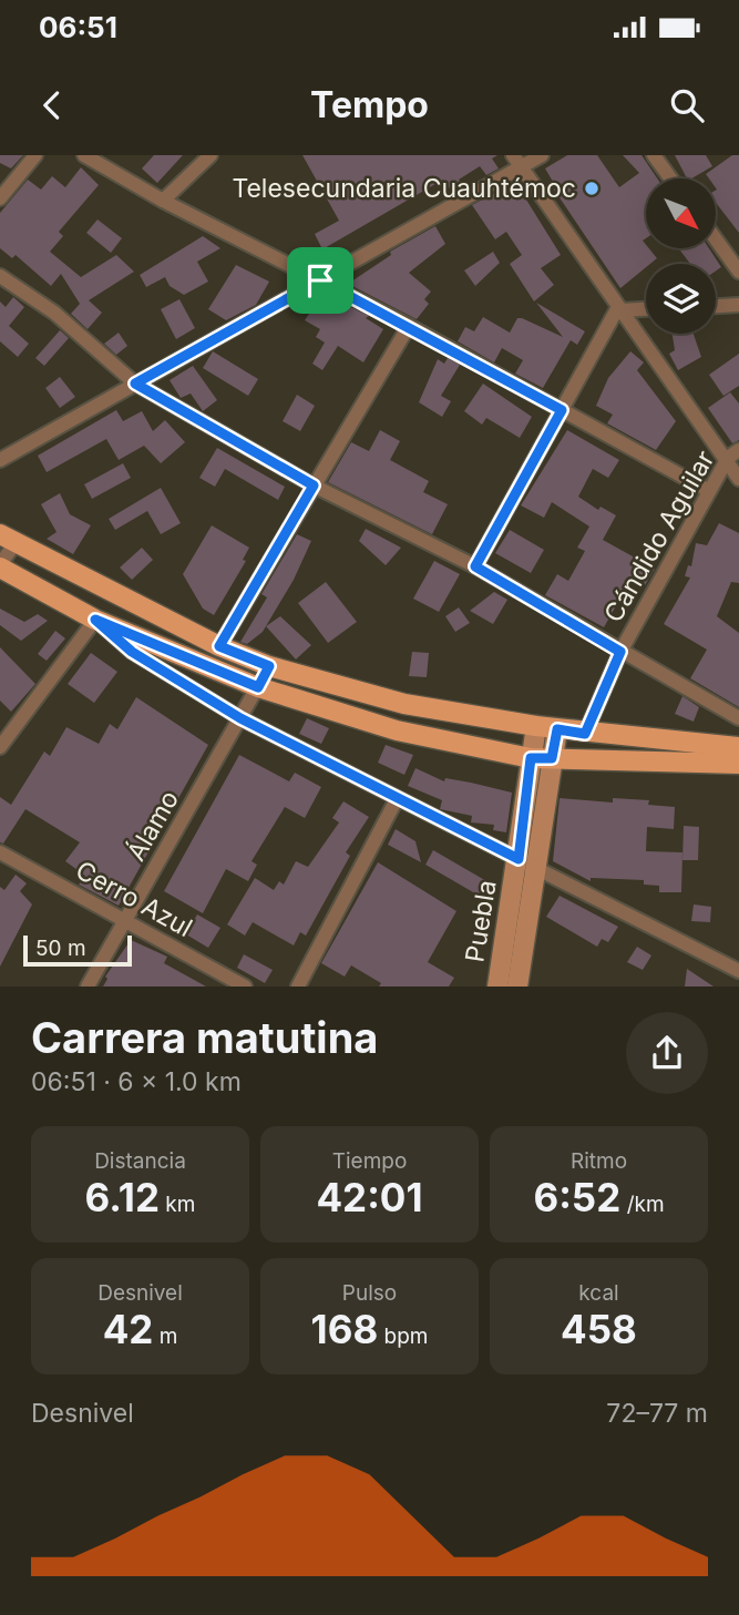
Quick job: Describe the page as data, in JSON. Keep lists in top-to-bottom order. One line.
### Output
{"streets":{"main road":["Puebla"],"street":["Cándido Aguilar","Álamo","Cerro Azul"]},"crossings":[["Álamo","Cerro Azul"]],"places":["Telesecundaria Cuauhtémoc"],"scale_bar":"50 m","north":"bottom right","page":{"status":"06:51","header":"Tempo","scale":"50 m","heading":["Carrera matutina","06:51 · 6 × 1.0 km"],"stats":[["Distancia","6.12 km"],["Tiempo","42:01"],["Ritmo","6:52 /km"],["Desnivel","42 m"],["Pulso","168 bpm"],["kcal","458"]],"chart":["Desnivel","72–77 m"]}}
